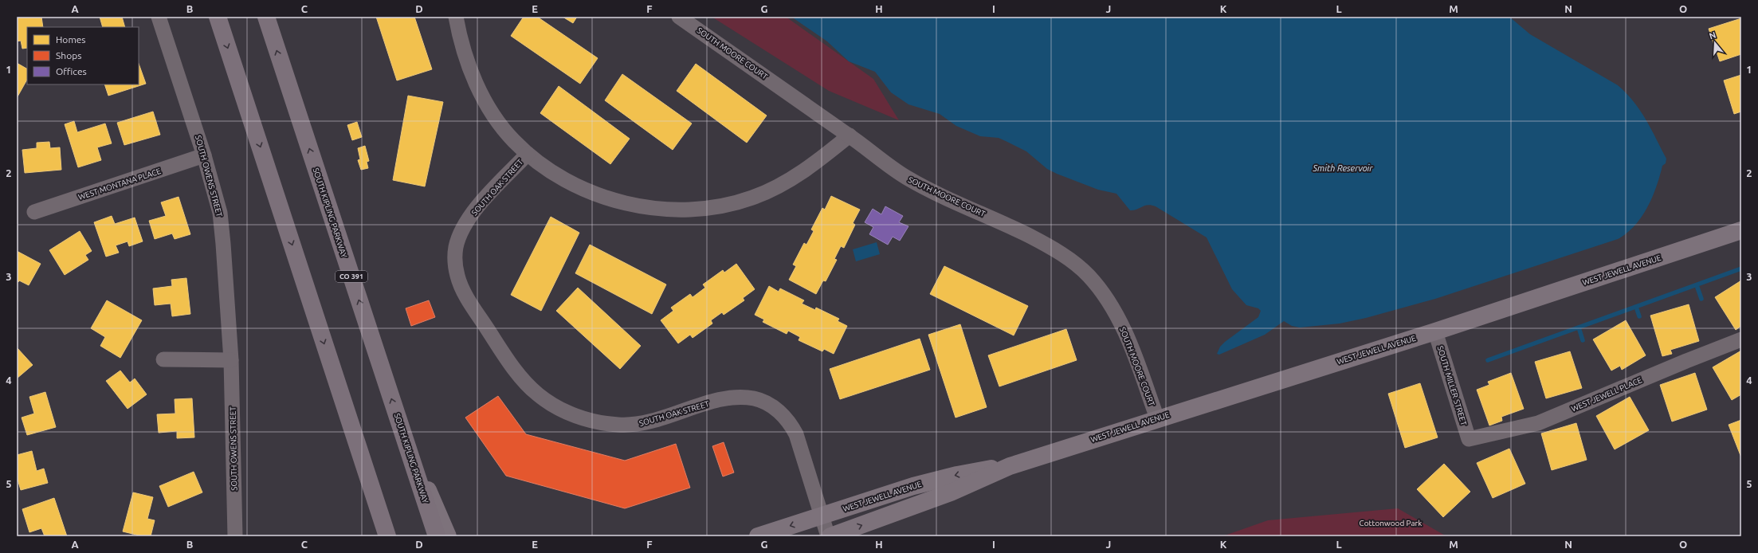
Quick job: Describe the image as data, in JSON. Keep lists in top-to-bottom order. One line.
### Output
{"streets":{"main road":["SOUTH KIPLING PARKWAY","WEST JEWELL AVENUE","CO 391"],"street":["SOUTH MOORE COURT","SOUTH OWENS STREET","WEST MONTANA PLACE","SOUTH OAK STREET","SOUTH MILLER STREET","WEST JEWELL PLACE"]},"crossings":[["SOUTH MOORE COURT","WEST JEWELL AVENUE"],["SOUTH OWENS STREET","WEST MONTANA PLACE"],["SOUTH OAK STREET","WEST JEWELL AVENUE"],["WEST JEWELL AVENUE","SOUTH MILLER STREET"],["SOUTH MILLER STREET","WEST JEWELL PLACE"]],"water":["Smith Reservoir"],"parks":["Cottonwood Park"],"legend":["Homes","Shops","Offices"],"north":"top","grid":{"columns":["A","B","C","D","E","F","G","H","I","J","K","L","M","N","O"],"rows":["1","2","3","4","5"]}}
